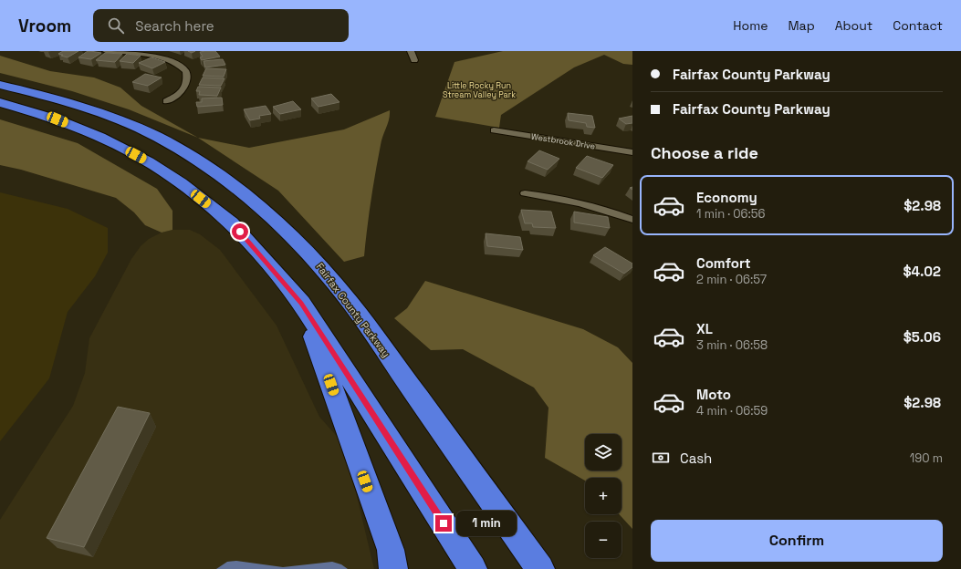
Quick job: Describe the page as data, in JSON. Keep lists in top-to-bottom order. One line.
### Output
{"streets":{"highway":["Fairfax County Parkway"],"street":["Westbrook Drive"]},"parks":["Little Rocky Run Stream Valley Park"],"page":{"header":"Vroom","search":"Search here","nav":["Home","Map","About","Contact"],"banner":["Fairfax County Parkway","Fairfax County Parkway"],"heading":"Choose a ride","list":[{"name":"Economy","note":"1 min · 06:56","value":"$2.98"},{"name":"Comfort","note":"2 min · 06:57","value":"$4.02"},{"name":"XL","note":"3 min · 06:58","value":"$5.06"},{"name":"Moto","note":"4 min · 06:59","value":"$2.98"}],"map_buttons":["+","−"],"pay":["Cash","190 m"],"bubble":"1 min","buttons":"Confirm"}}
